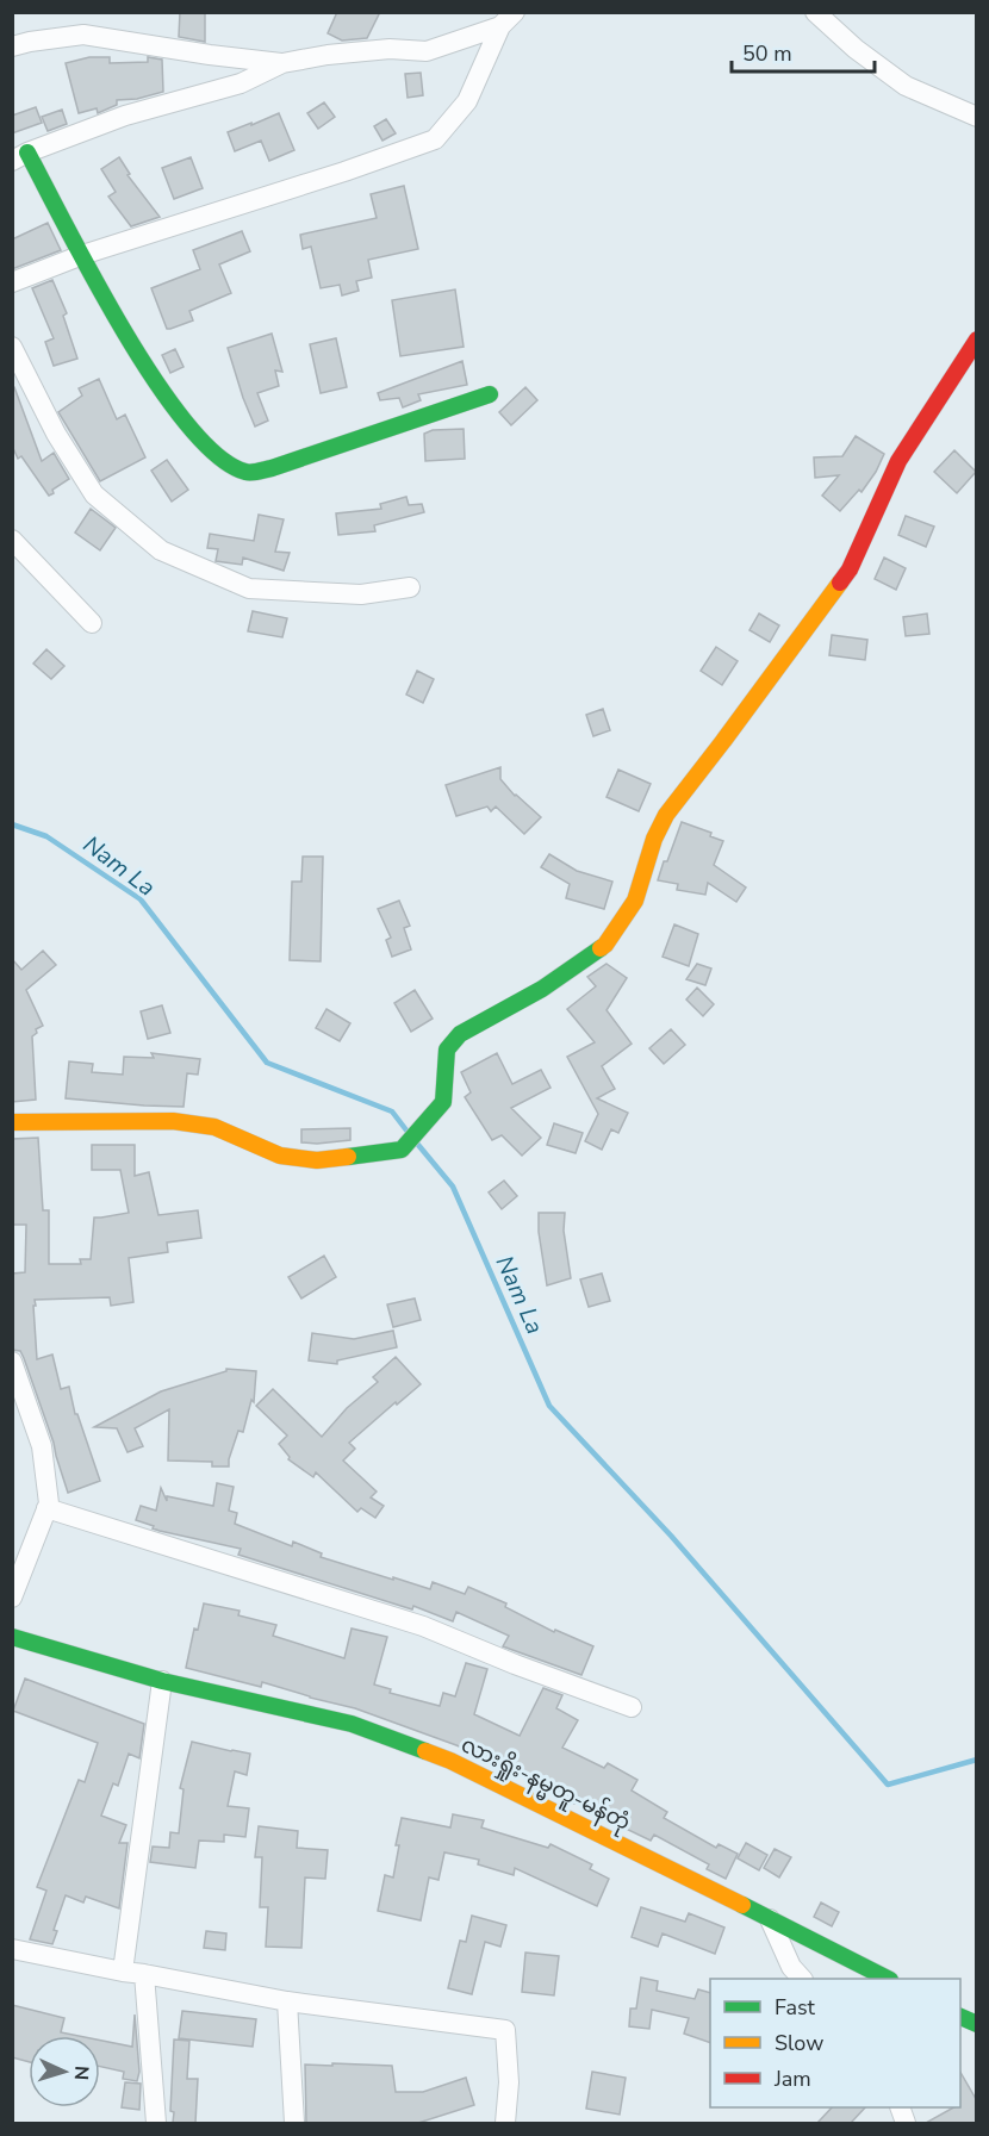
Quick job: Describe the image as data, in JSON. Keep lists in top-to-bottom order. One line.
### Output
{"streets":{"street":["လားရှိုး-နမ္မတူ-မန်တုံ"]},"water":["Nam La"],"legend":["Fast","Slow","Jam"],"scale_bar":"50 m","north":"right"}
